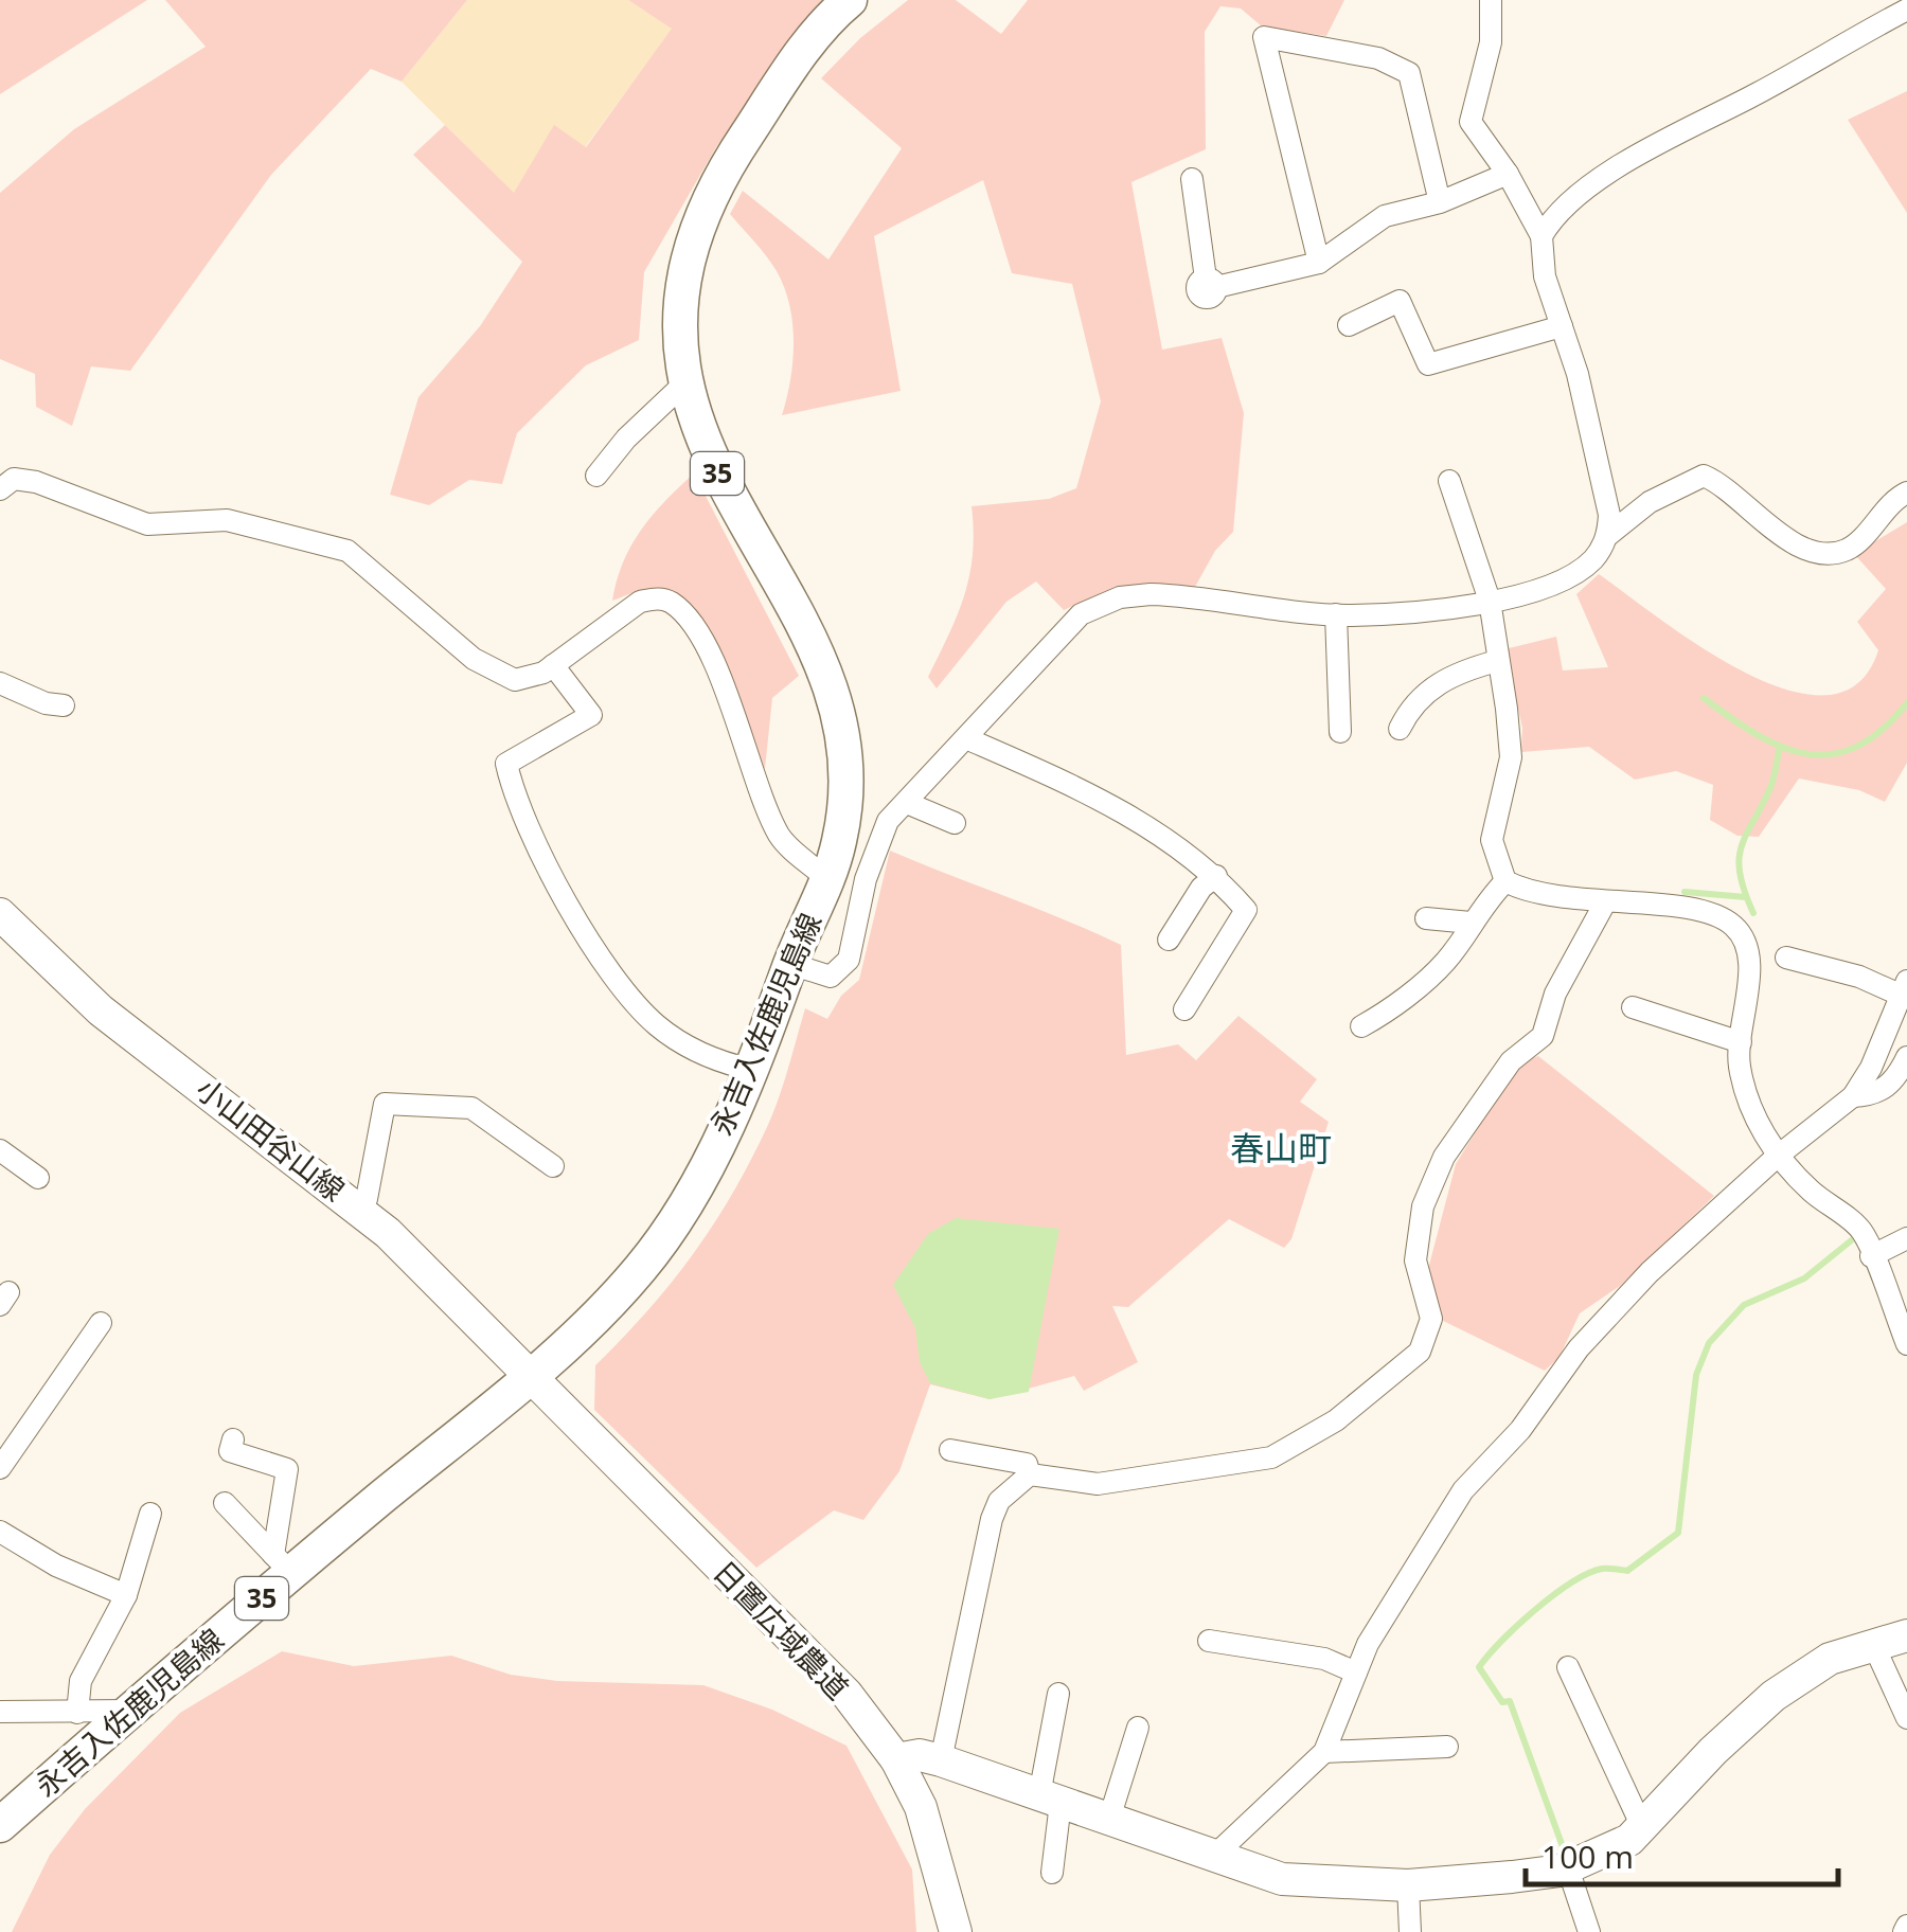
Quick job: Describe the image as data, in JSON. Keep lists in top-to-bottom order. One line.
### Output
{"streets":{"main road":["35","永吉入佐鹿児島線"],"street":["小山田谷山線","日置広域農道"]},"crossings":[["永吉入佐鹿児島線","小山田谷山線"],["永吉入佐鹿児島線","日置広域農道"],["小山田谷山線","日置広域農道"]],"districts":["春山町"],"scale_bar":"100 m"}
